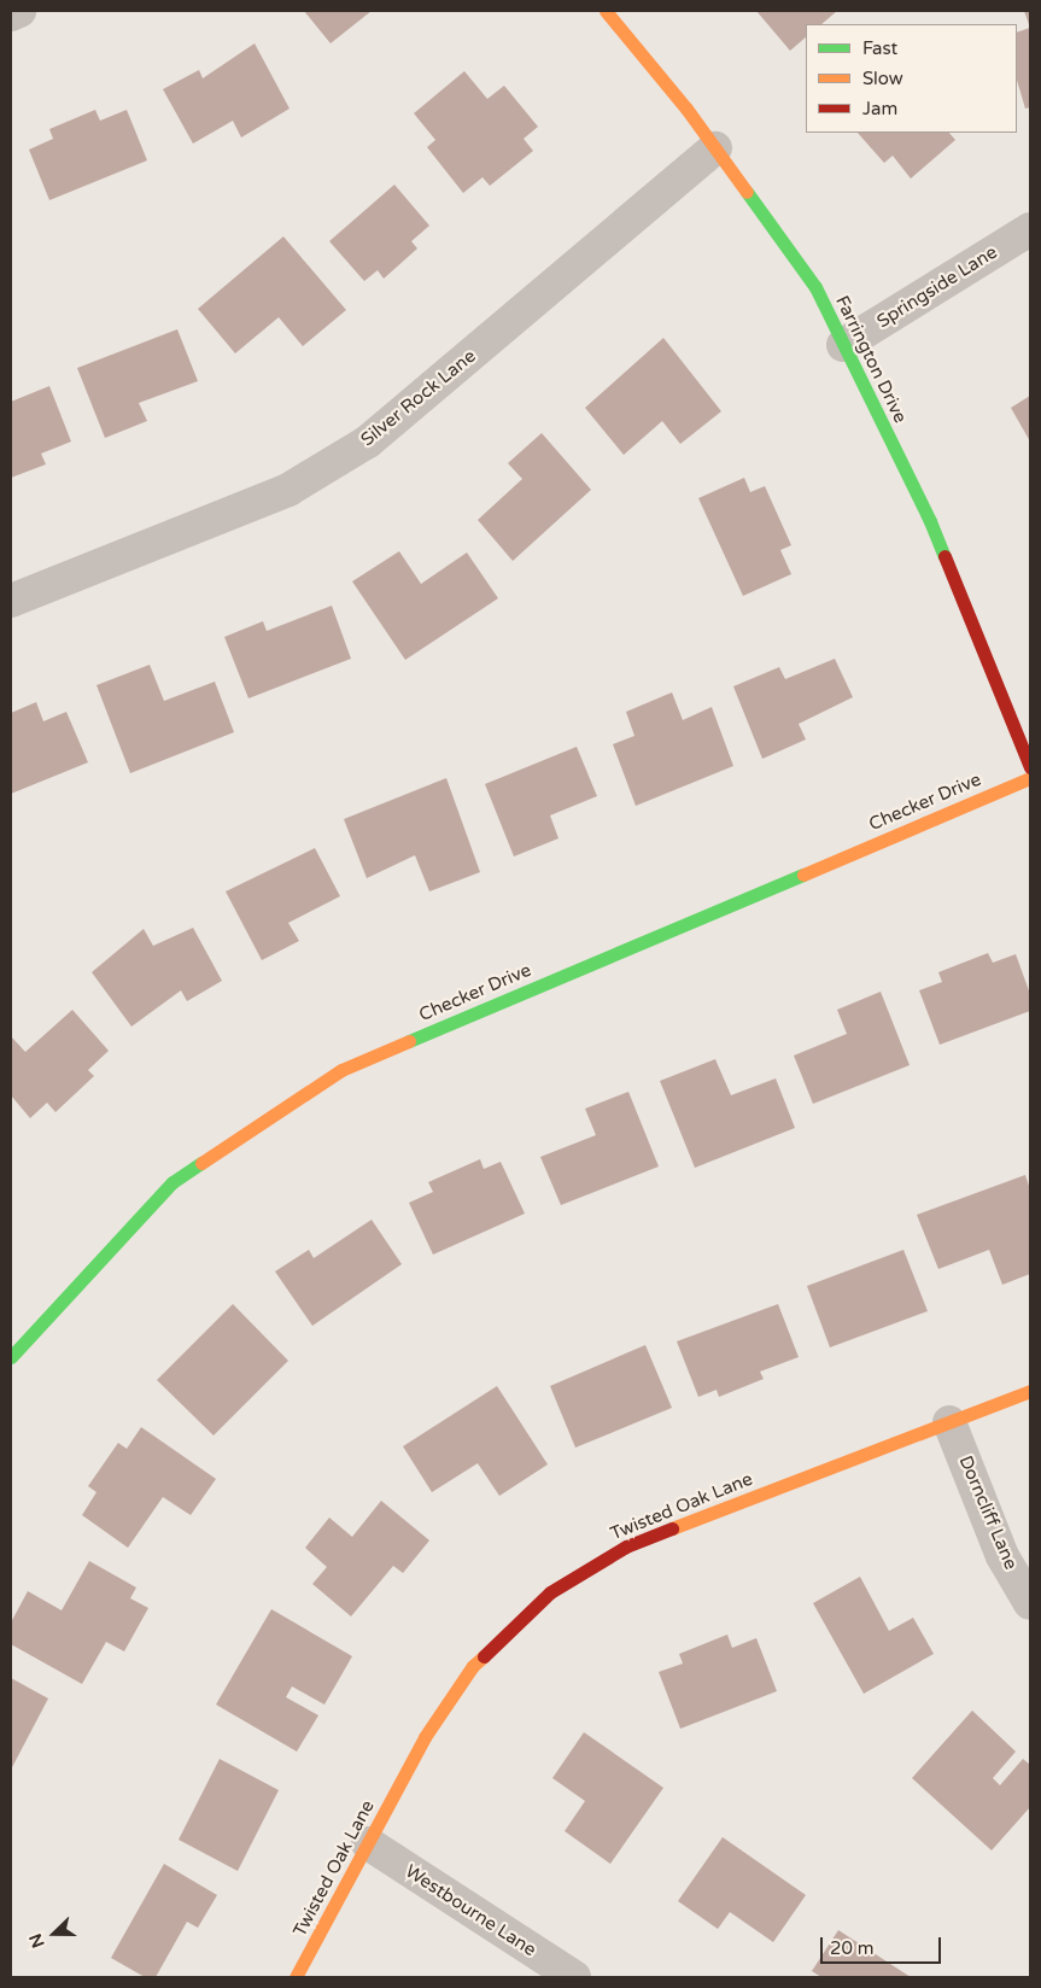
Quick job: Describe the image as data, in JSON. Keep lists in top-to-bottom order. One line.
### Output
{"streets":{"street":["Springside Lane","Farrington Drive","Silver Rock Lane","Checker Drive","Twisted Oak Lane","Dorncliff Lane","Westbourne Lane"]},"crossings":[["Springside Lane","Farrington Drive"],["Farrington Drive","Silver Rock Lane"],["Twisted Oak Lane","Dorncliff Lane"],["Twisted Oak Lane","Westbourne Lane"]],"legend":["Fast","Slow","Jam"],"scale_bar":"20 m","north":"left"}
